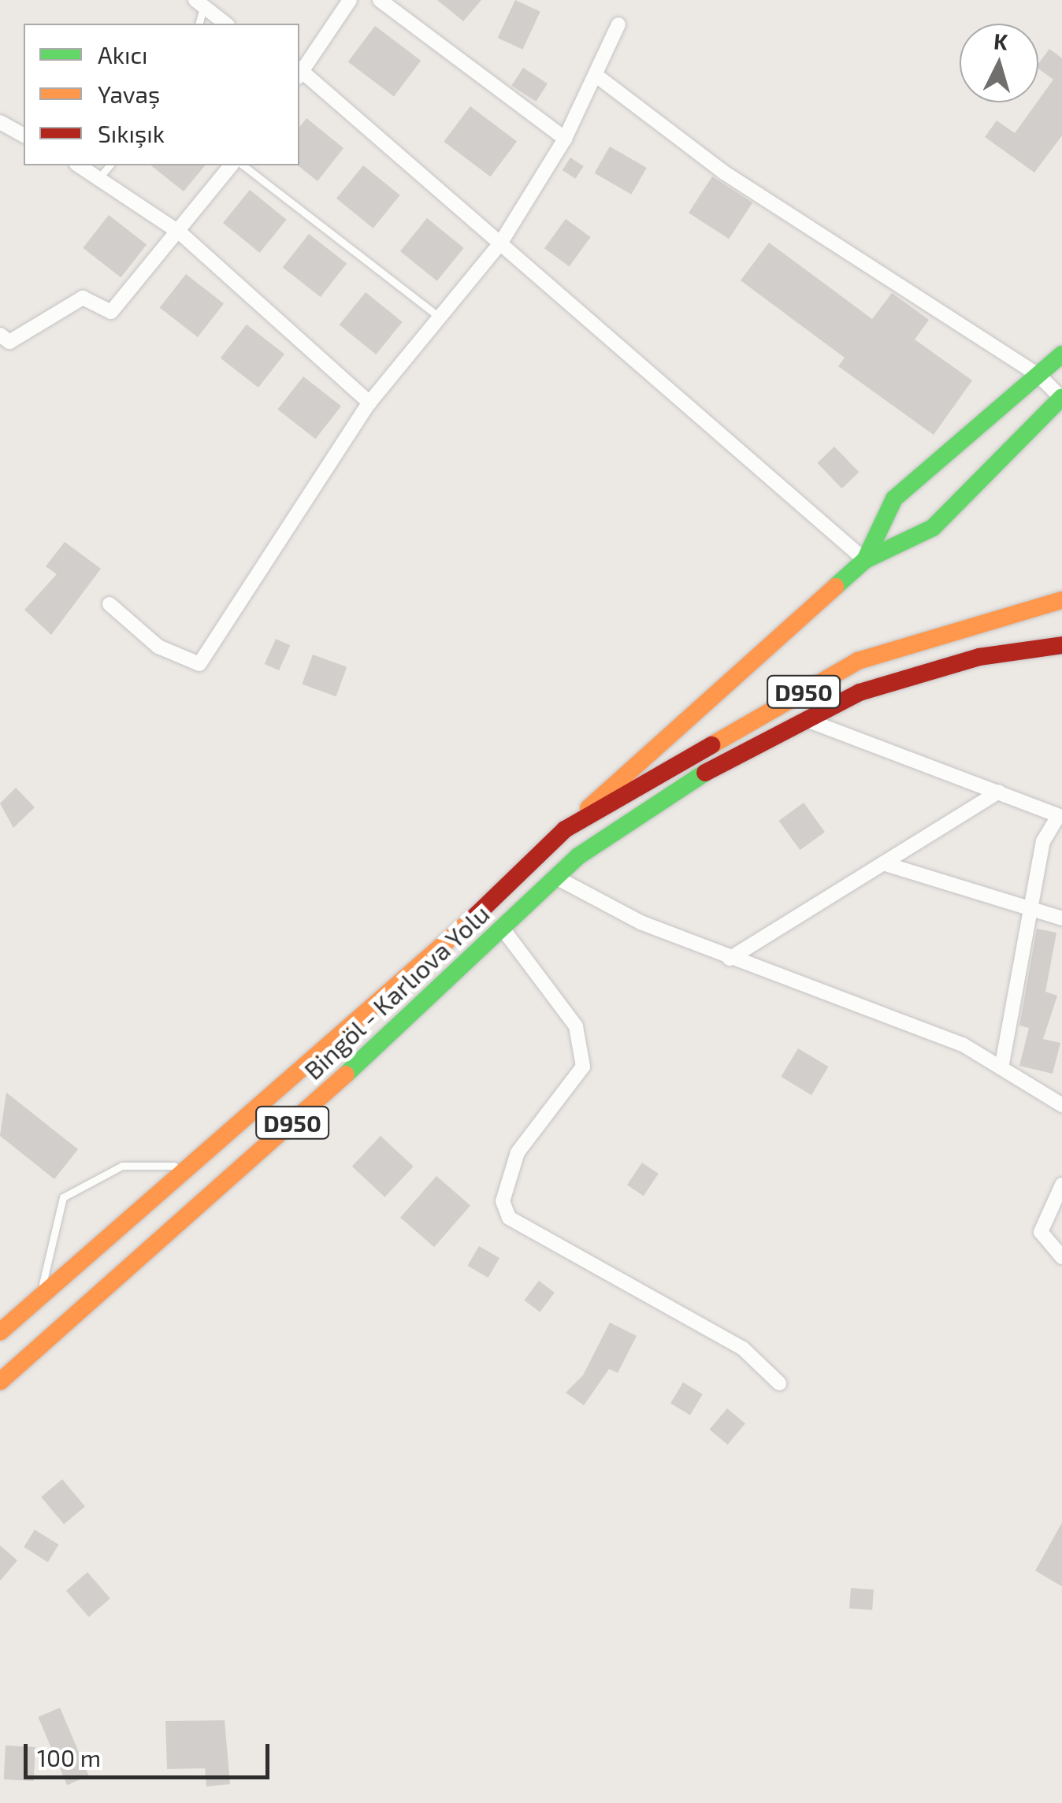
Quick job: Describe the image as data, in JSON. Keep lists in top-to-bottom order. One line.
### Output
{"streets":{"main road":["D950","Bingöl - Karlıova Yolu"]},"crossings":[["D950","Bingöl - Karlıova Yolu"]],"legend":["Akıcı","Yavaş","Sıkışık"],"scale_bar":"100 m","north":"top"}
